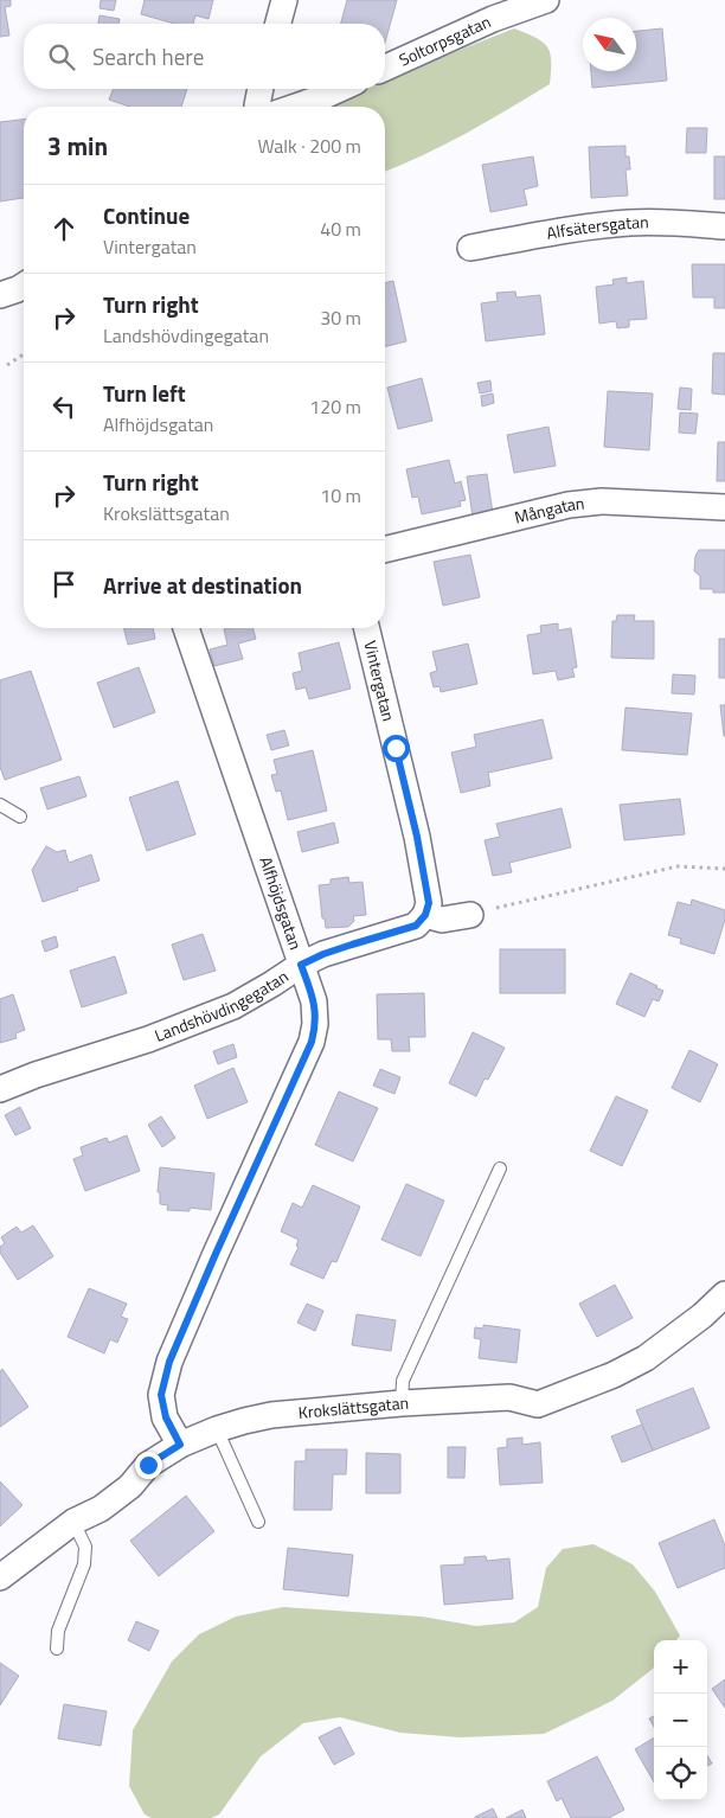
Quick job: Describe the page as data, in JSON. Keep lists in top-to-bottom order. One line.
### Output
{"streets":{"street":["Soltorpsgatan","Alfsätersgatan","Mångatan","Vintergatan","Alfhöjdsgatan","Landshövdingegatan","Krokslättsgatan"]},"crossings":[["Vintergatan","Landshövdingegatan"],["Alfhöjdsgatan","Landshövdingegatan"],["Alfhöjdsgatan","Krokslättsgatan"]],"north":"top left","page":{"search":"Search here","heading":["3 min","Walk · 200 m"],"list":[["Continue","Vintergatan","40 m"],["Turn right","Landshövdingegatan","30 m"],["Turn left","Alfhöjdsgatan","120 m"],["Turn right","Krokslättsgatan","10 m"],"Arrive at destination"],"map_buttons":["+","−"]}}
